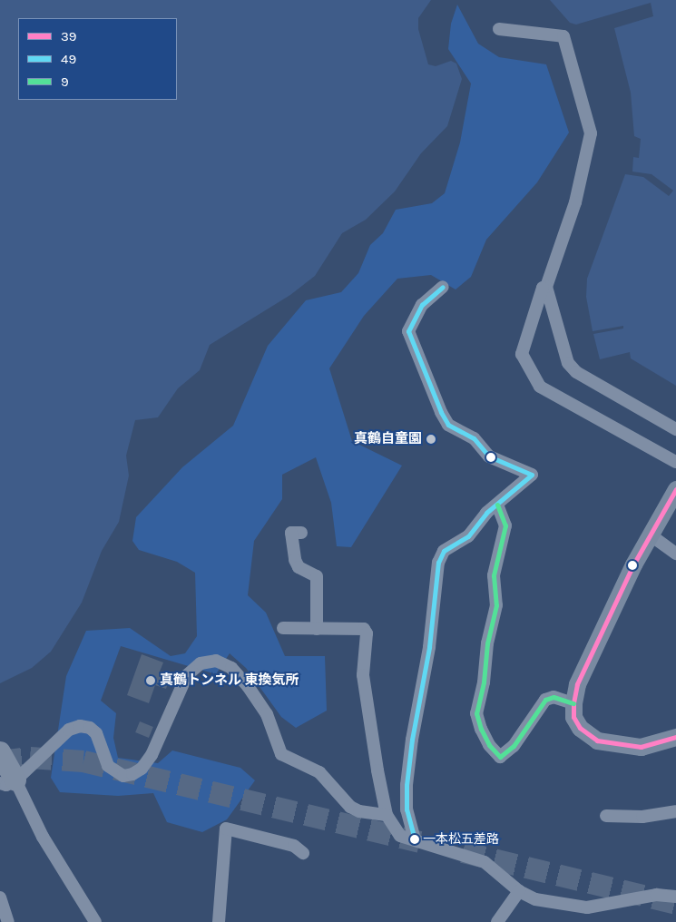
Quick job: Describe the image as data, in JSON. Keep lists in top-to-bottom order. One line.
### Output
{"places":["真鶴自童園","真鶴トンネル 東換気所","一本松五差路"],"lines":["transit line 49","transit line 39","transit line 9"],"legend":["39","49","9"]}
